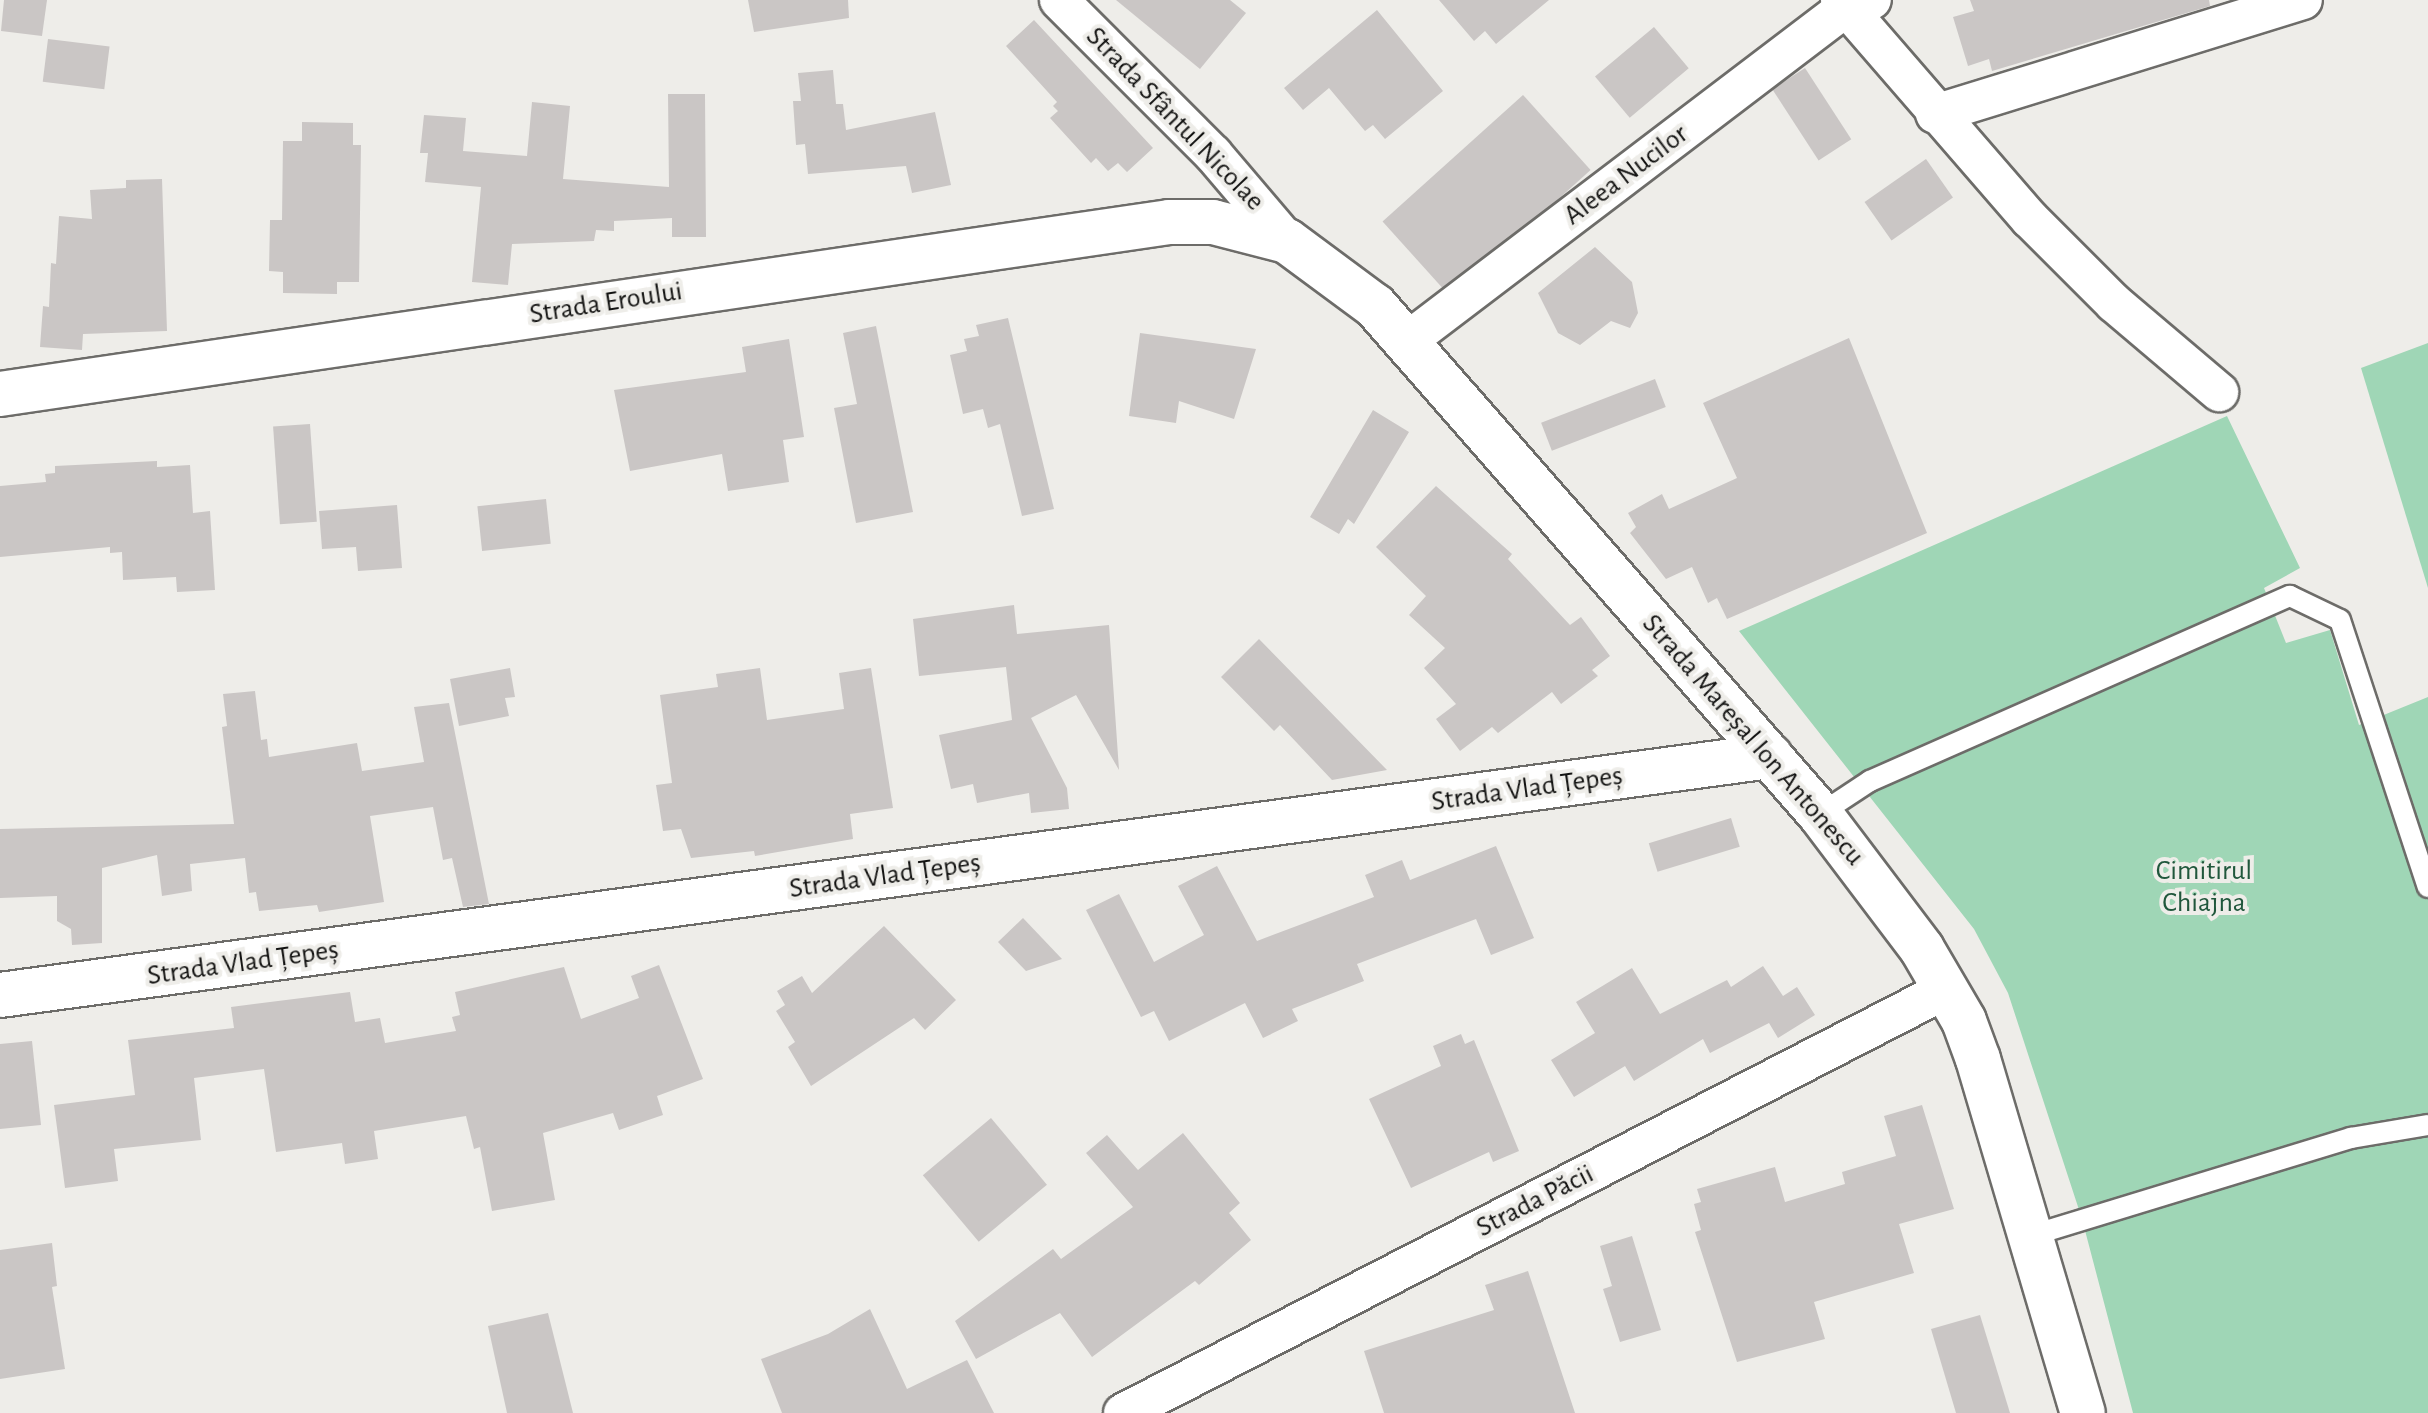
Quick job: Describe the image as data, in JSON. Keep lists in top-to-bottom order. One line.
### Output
{"streets":{"main road":["Strada Eroului","Strada Mareșal Ion Antonescu","Strada Vlad Țepeș"],"street":["Strada Sfântul Nicolae","Aleea Nucilor","Strada Păcii"]},"crossings":[["Strada Sfântul Nicolae","Strada Mareșal Ion Antonescu"],["Aleea Nucilor","Strada Mareșal Ion Antonescu"],["Strada Eroului","Strada Mareșal Ion Antonescu"],["Strada Mareșal Ion Antonescu","Strada Vlad Țepeș"],["Strada Mareșal Ion Antonescu","Strada Păcii"]],"parks":["Cimitirul Chiajna"]}
